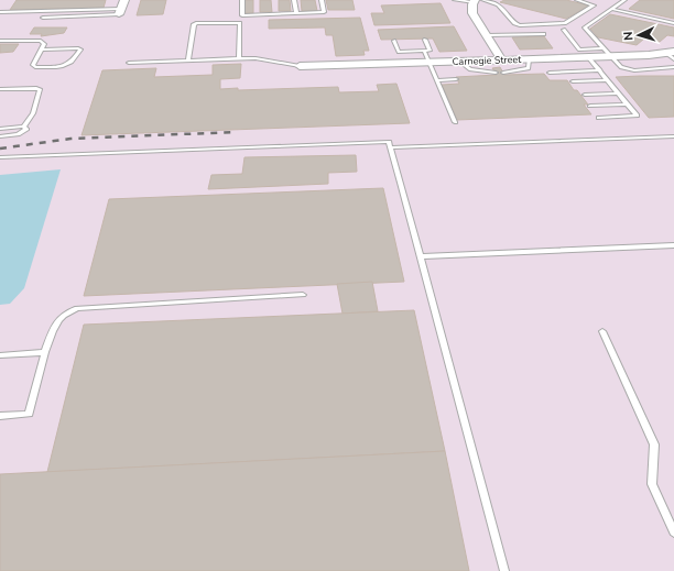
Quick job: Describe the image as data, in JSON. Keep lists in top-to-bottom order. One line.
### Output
{"streets":{"street":["Carnegie Street"]},"north":"left"}
